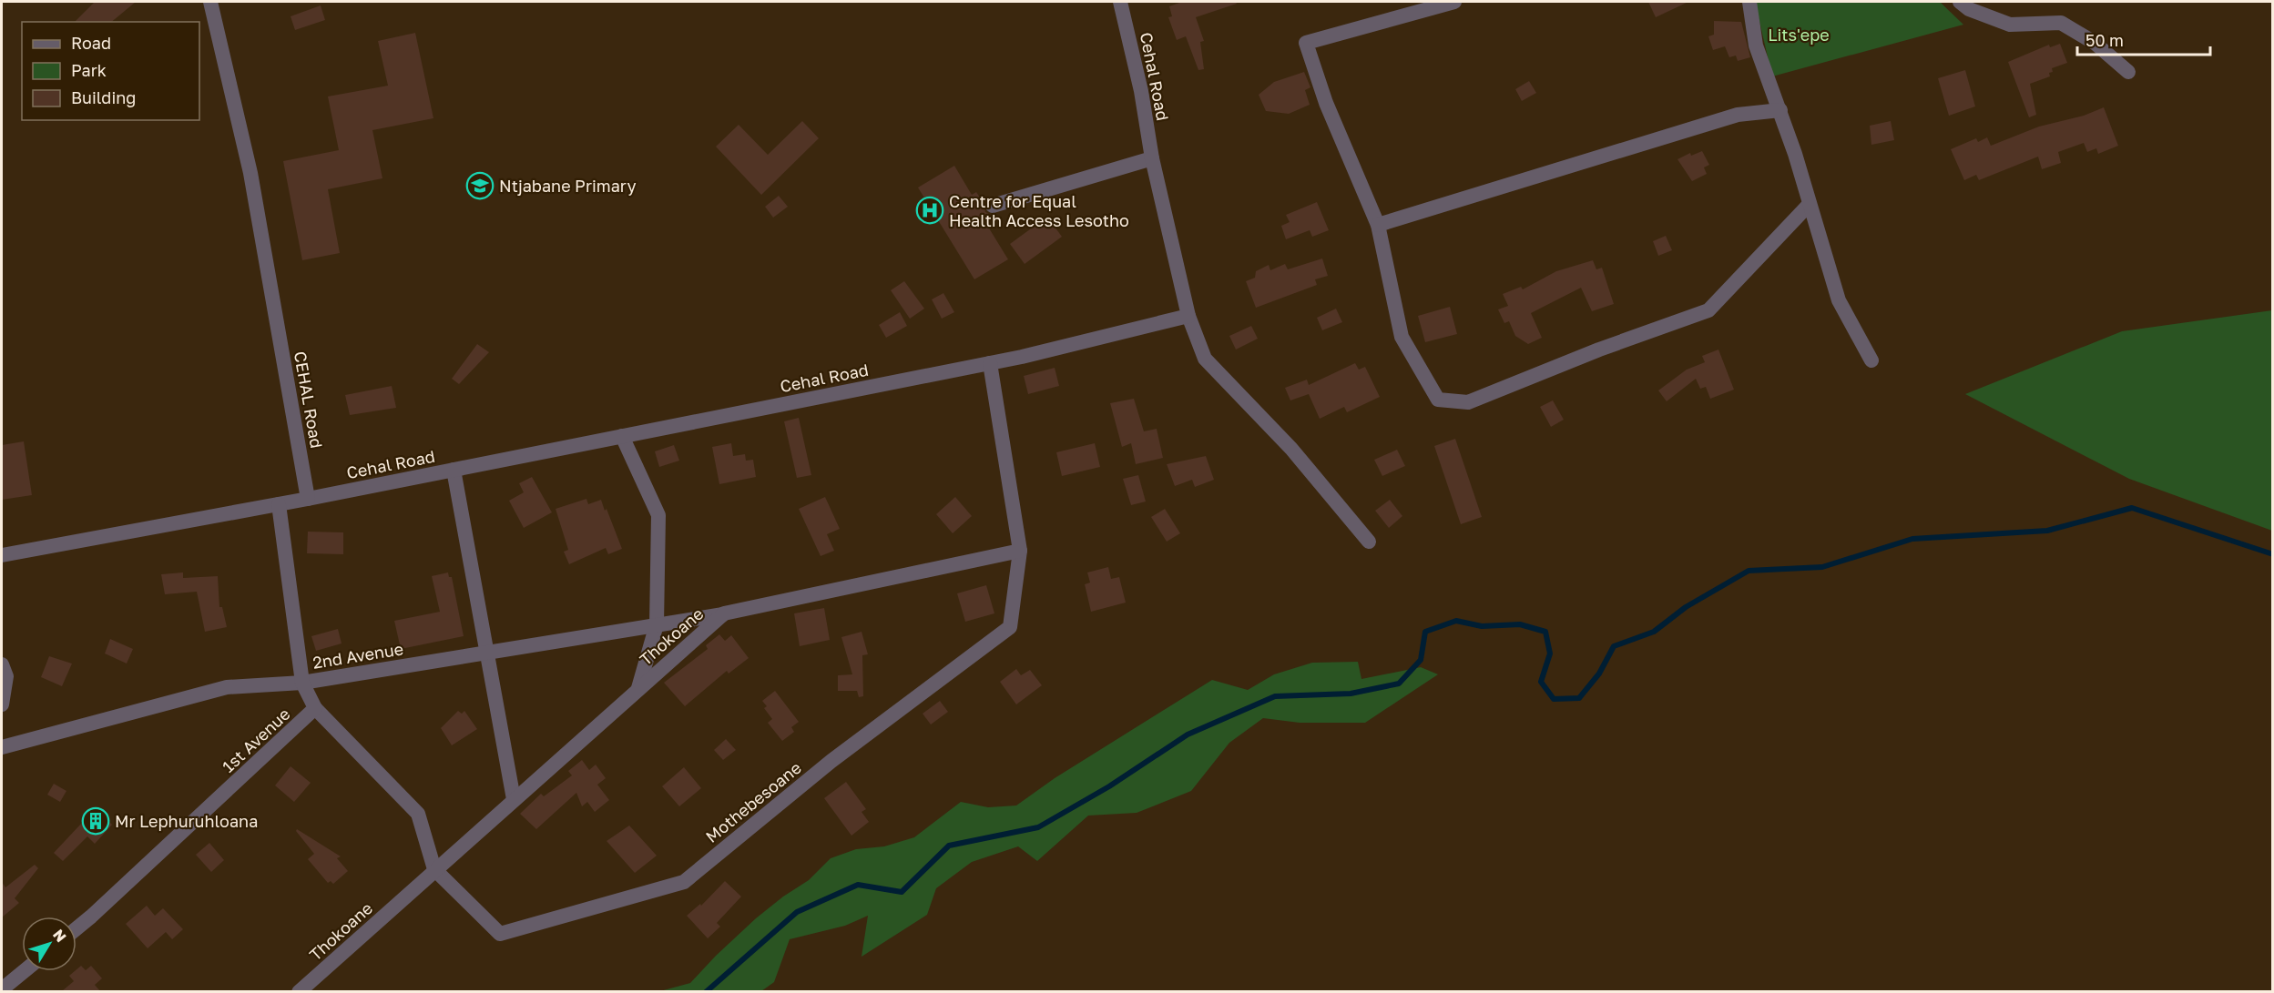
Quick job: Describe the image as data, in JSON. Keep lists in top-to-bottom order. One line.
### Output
{"streets":{"street":["Cehal Road","CEHAL Road","Thokoane","2nd Avenue","1st Avenue","Mothebesoane"]},"crossings":[["Cehal Road","CEHAL Road"],["Thokoane","2nd Avenue"],["Thokoane","Mothebesoane"],["2nd Avenue","1st Avenue"]],"parks":["Lits'epe"],"places":{"school or university":["Ntjabane Primary"],"hospital":["Centre for Equal Health Access Lesotho"],"building":["Mr Lephuruhloana"]},"legend":["Road","Park","Building"],"scale_bar":"50 m","north":"top right"}
